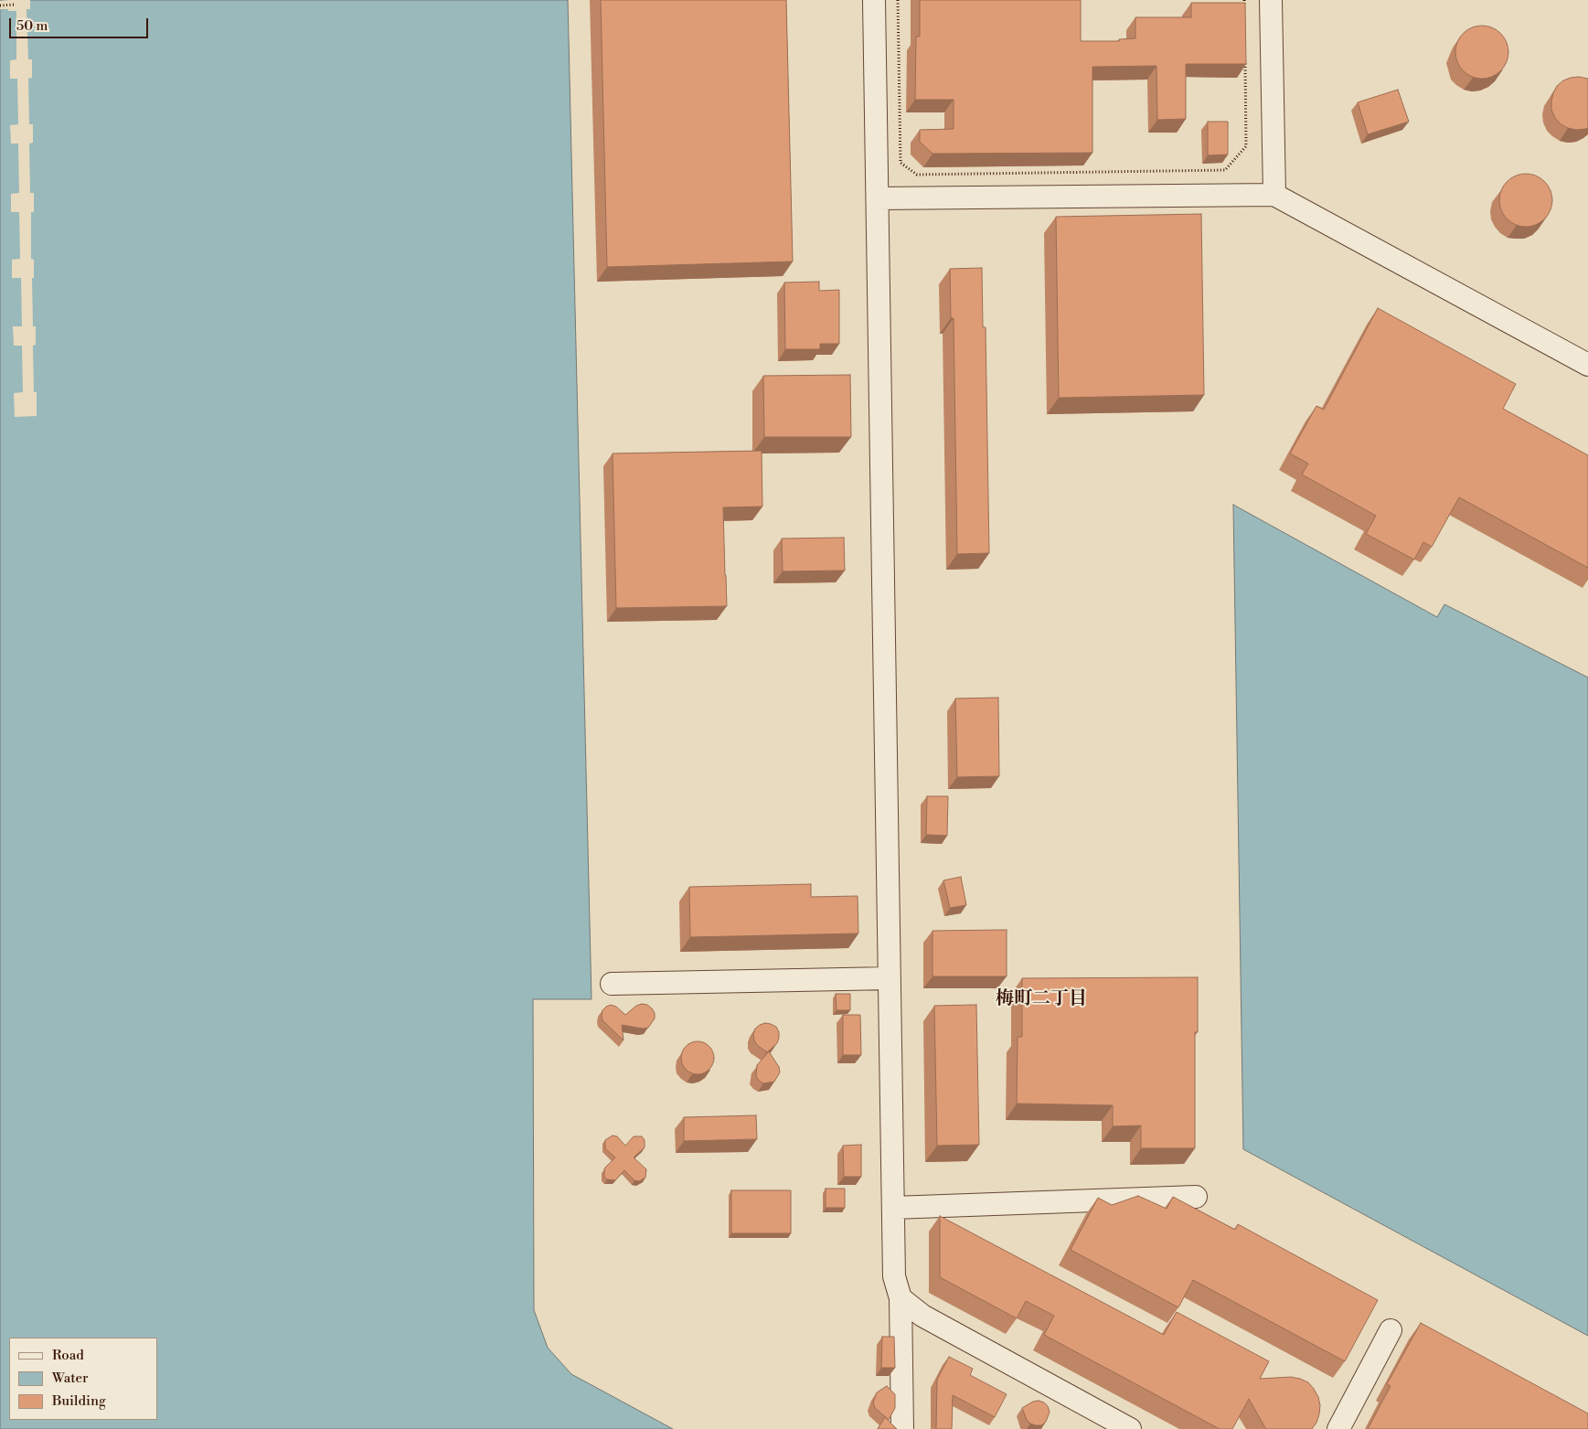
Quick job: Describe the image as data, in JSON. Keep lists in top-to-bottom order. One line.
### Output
{"districts":["梅町二丁目"],"legend":["Road","Water","Building"],"scale_bar":"50 m"}
